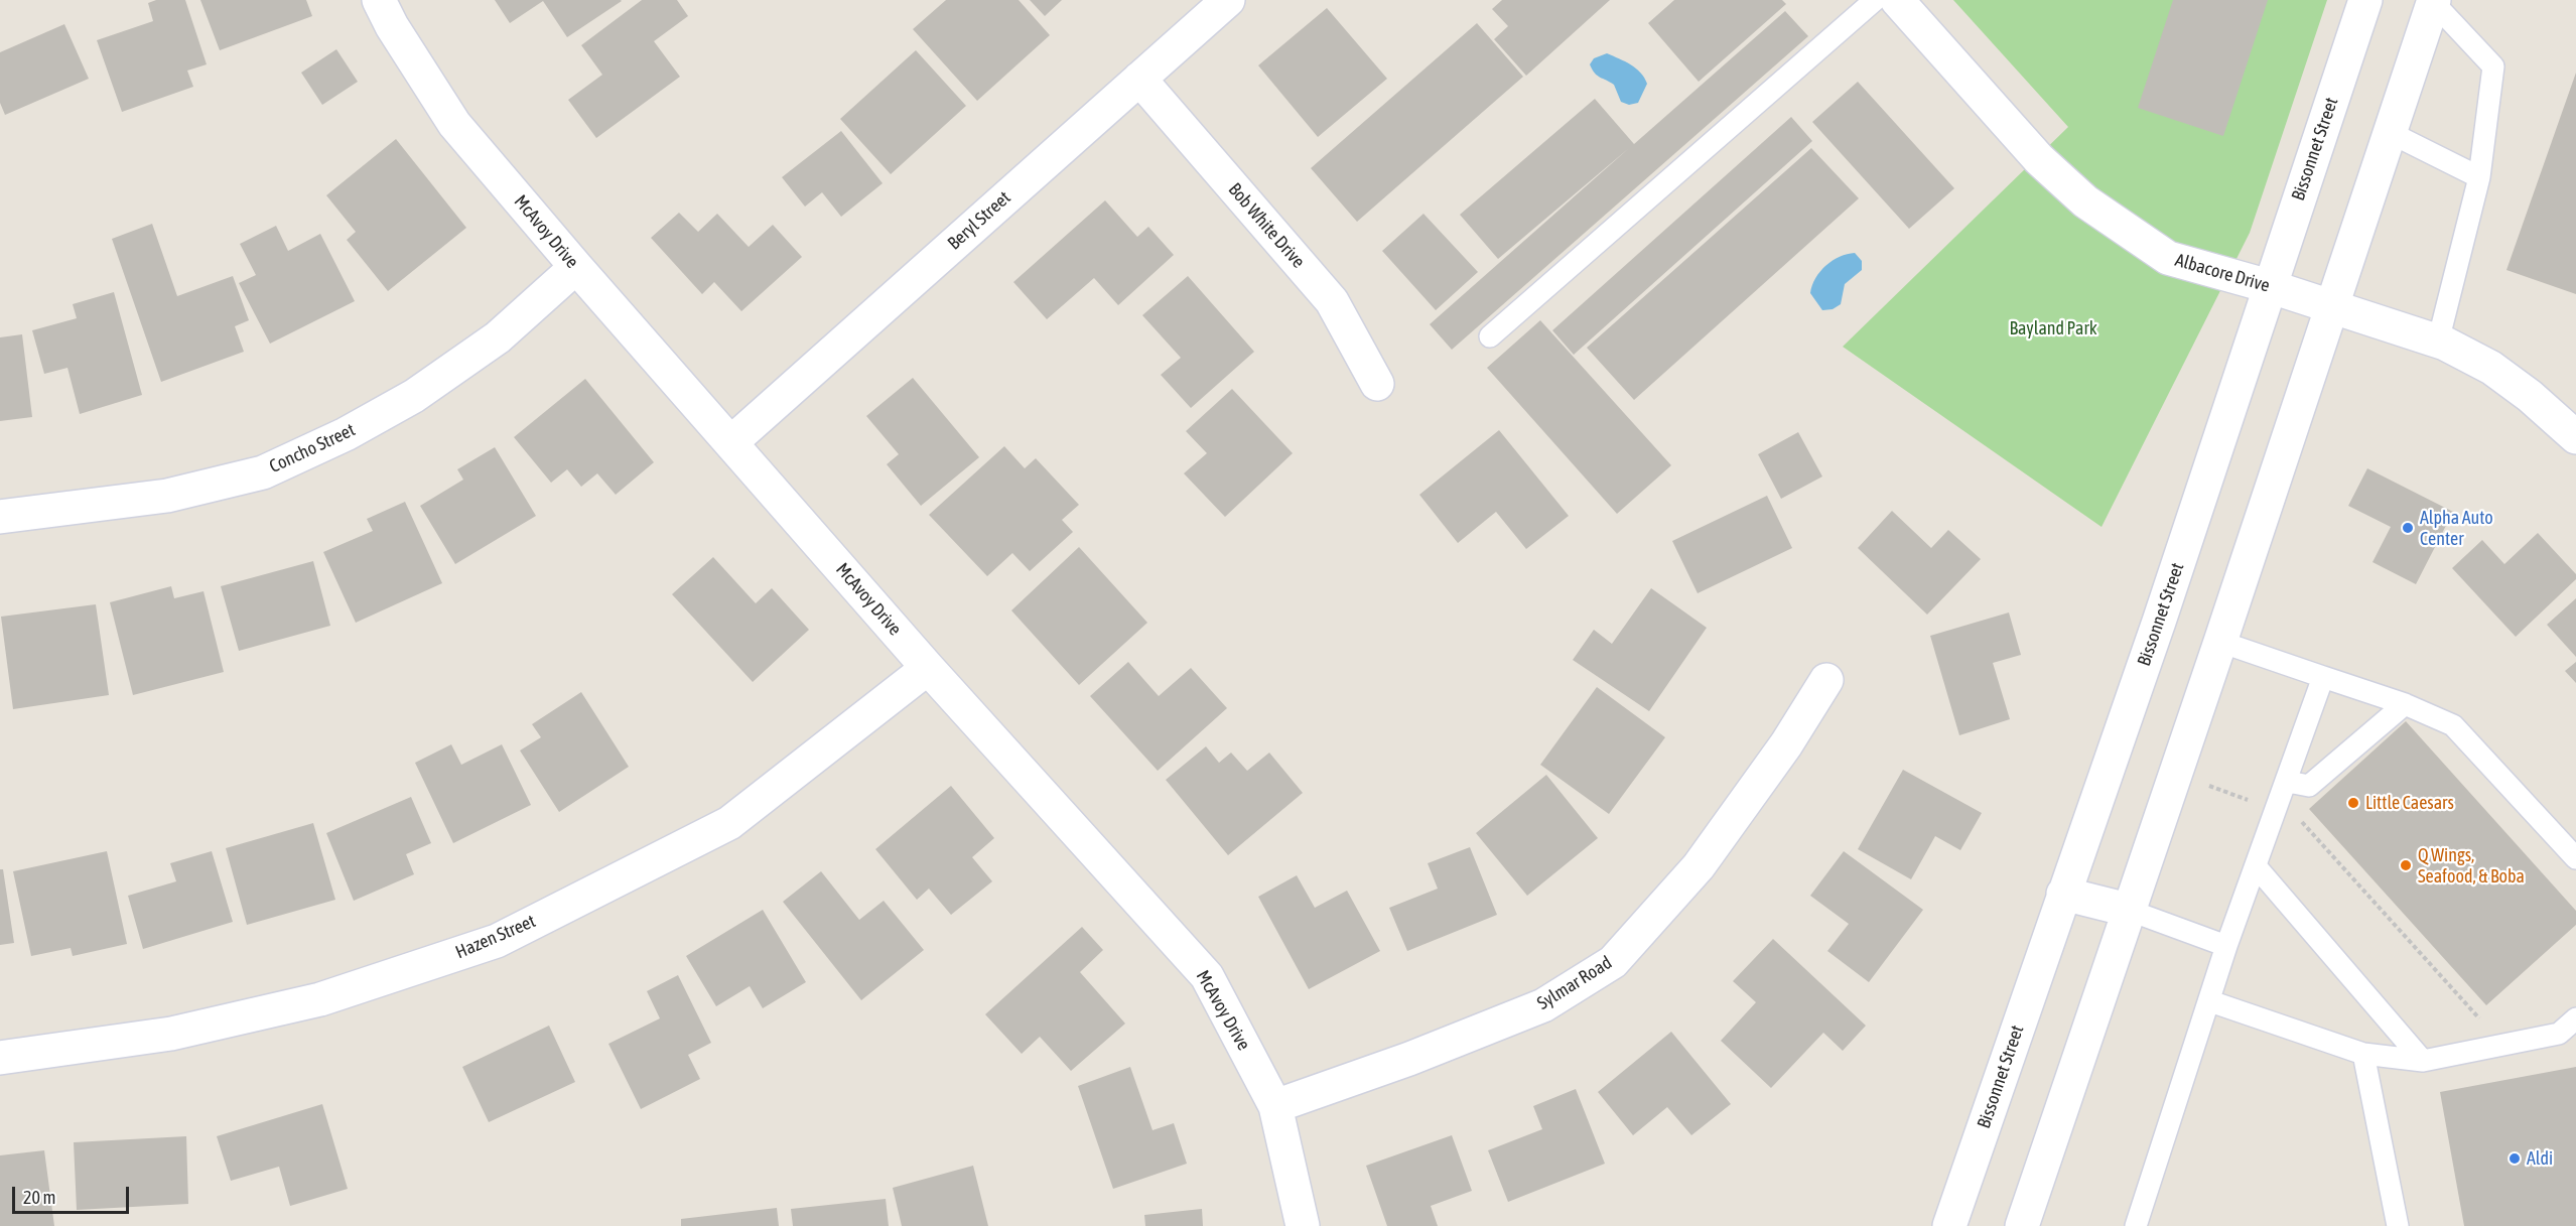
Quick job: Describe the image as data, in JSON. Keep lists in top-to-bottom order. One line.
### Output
{"streets":{"street":["Bissonnet Street","Beryl Street","Bob White Drive","McAvoy Drive","Albacore Drive","Concho Street","Hazen Street","Sylmar Road"]},"crossings":[["Bissonnet Street","Albacore Drive"],["Beryl Street","Bob White Drive"],["Beryl Street","McAvoy Drive"],["McAvoy Drive","Concho Street"],["McAvoy Drive","Hazen Street"],["McAvoy Drive","Sylmar Road"]],"parks":["Bayland Park"],"places":["Alpha Auto Center","Little Caesars","Q Wings, Seafood, & Boba","Aldi"],"scale_bar":"20 m"}
